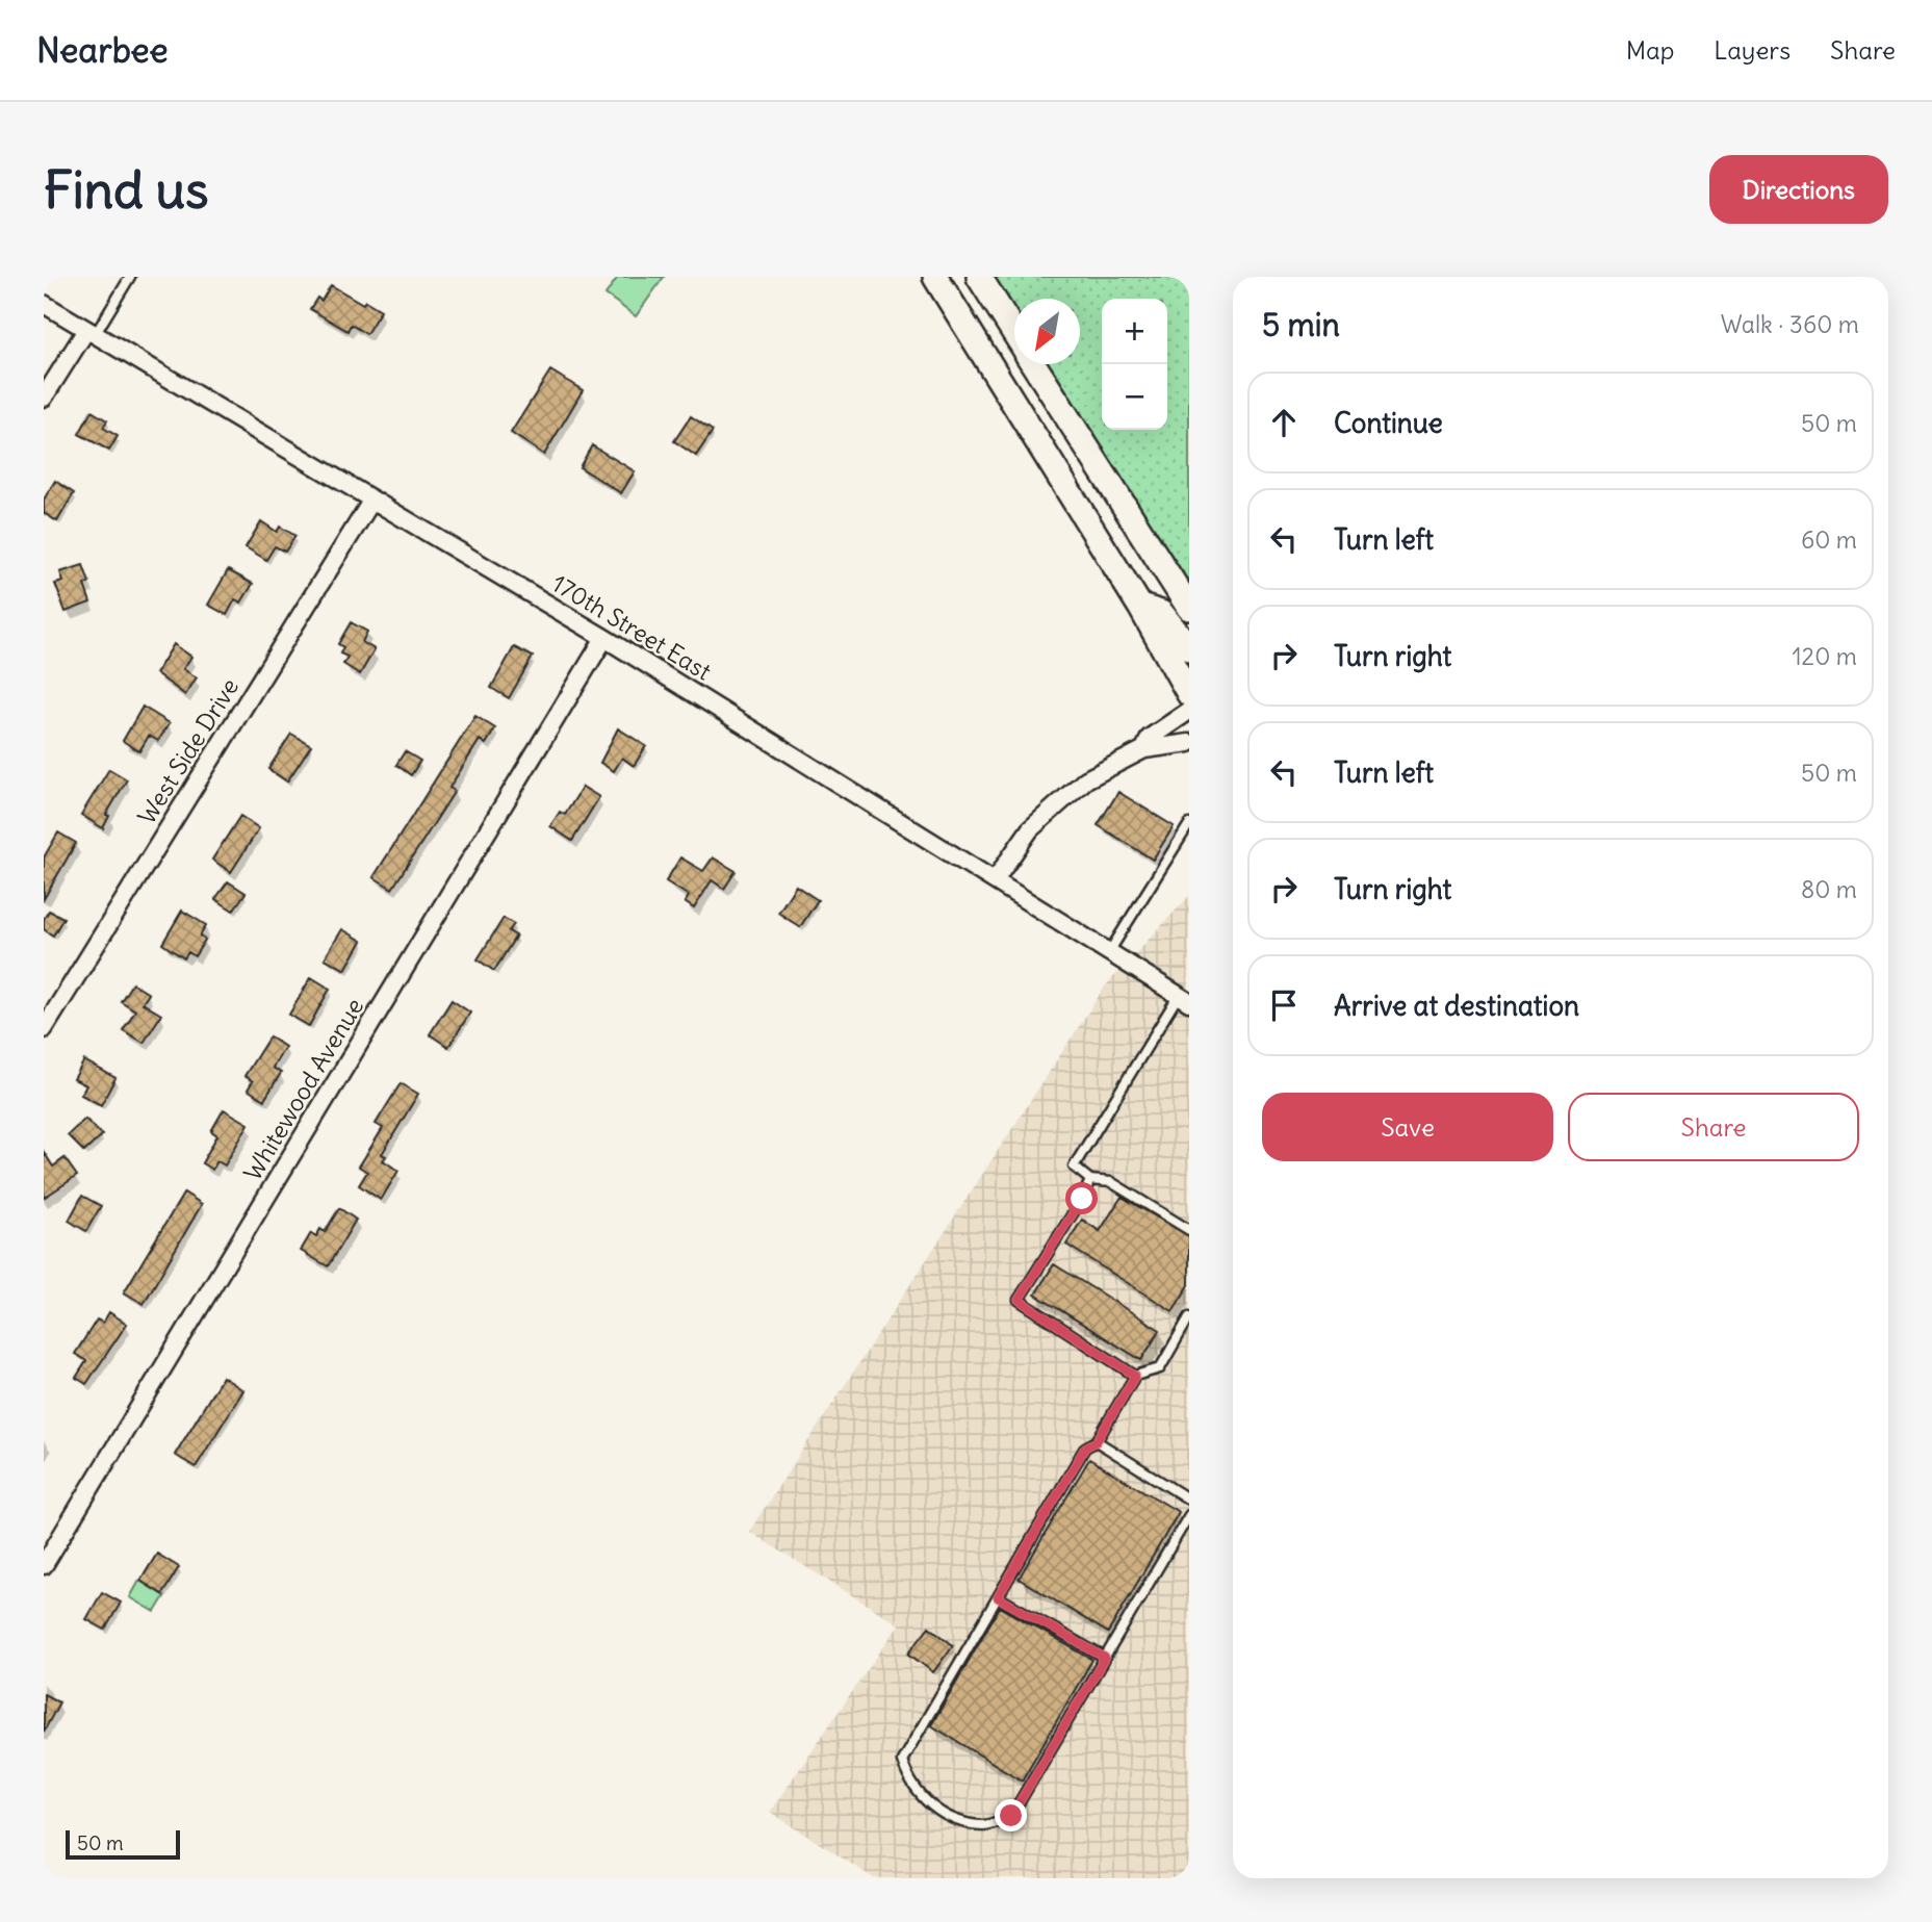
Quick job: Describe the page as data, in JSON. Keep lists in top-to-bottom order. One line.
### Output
{"streets":{"street":["170th Street East","West Side Drive","Whitewood Avenue"]},"crossings":[["170th Street East","West Side Drive"],["170th Street East","Whitewood Avenue"]],"scale_bar":"50 m","north":"bottom left","page":{"header":"Nearbee","nav":["Map","Layers","Share"],"buttons":["Directions",["Save","Share"]],"title":"Find us","heading":["5 min","Walk · 360 m"],"map_buttons":["+","−"],"list":[["Continue","50 m"],["Turn left","60 m"],["Turn right","120 m"],["Turn left","50 m"],["Turn right","80 m"],"Arrive at destination"],"scale":"50 m"}}
